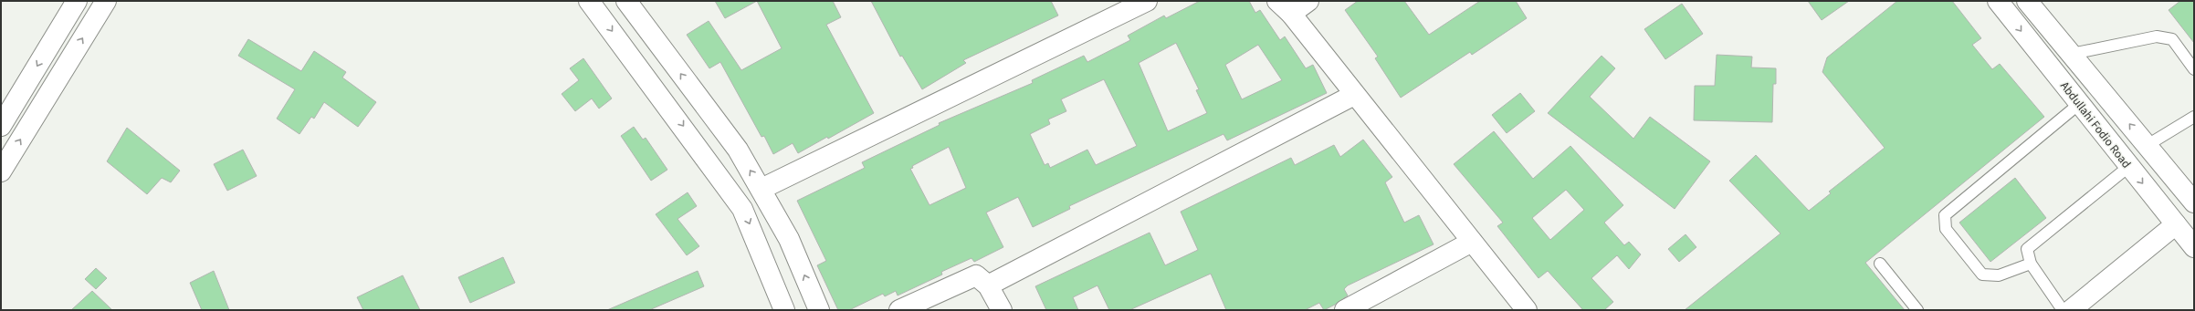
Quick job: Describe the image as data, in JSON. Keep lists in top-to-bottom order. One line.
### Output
{"streets":{"street":["Abdullahi Fodio Road"]}}
